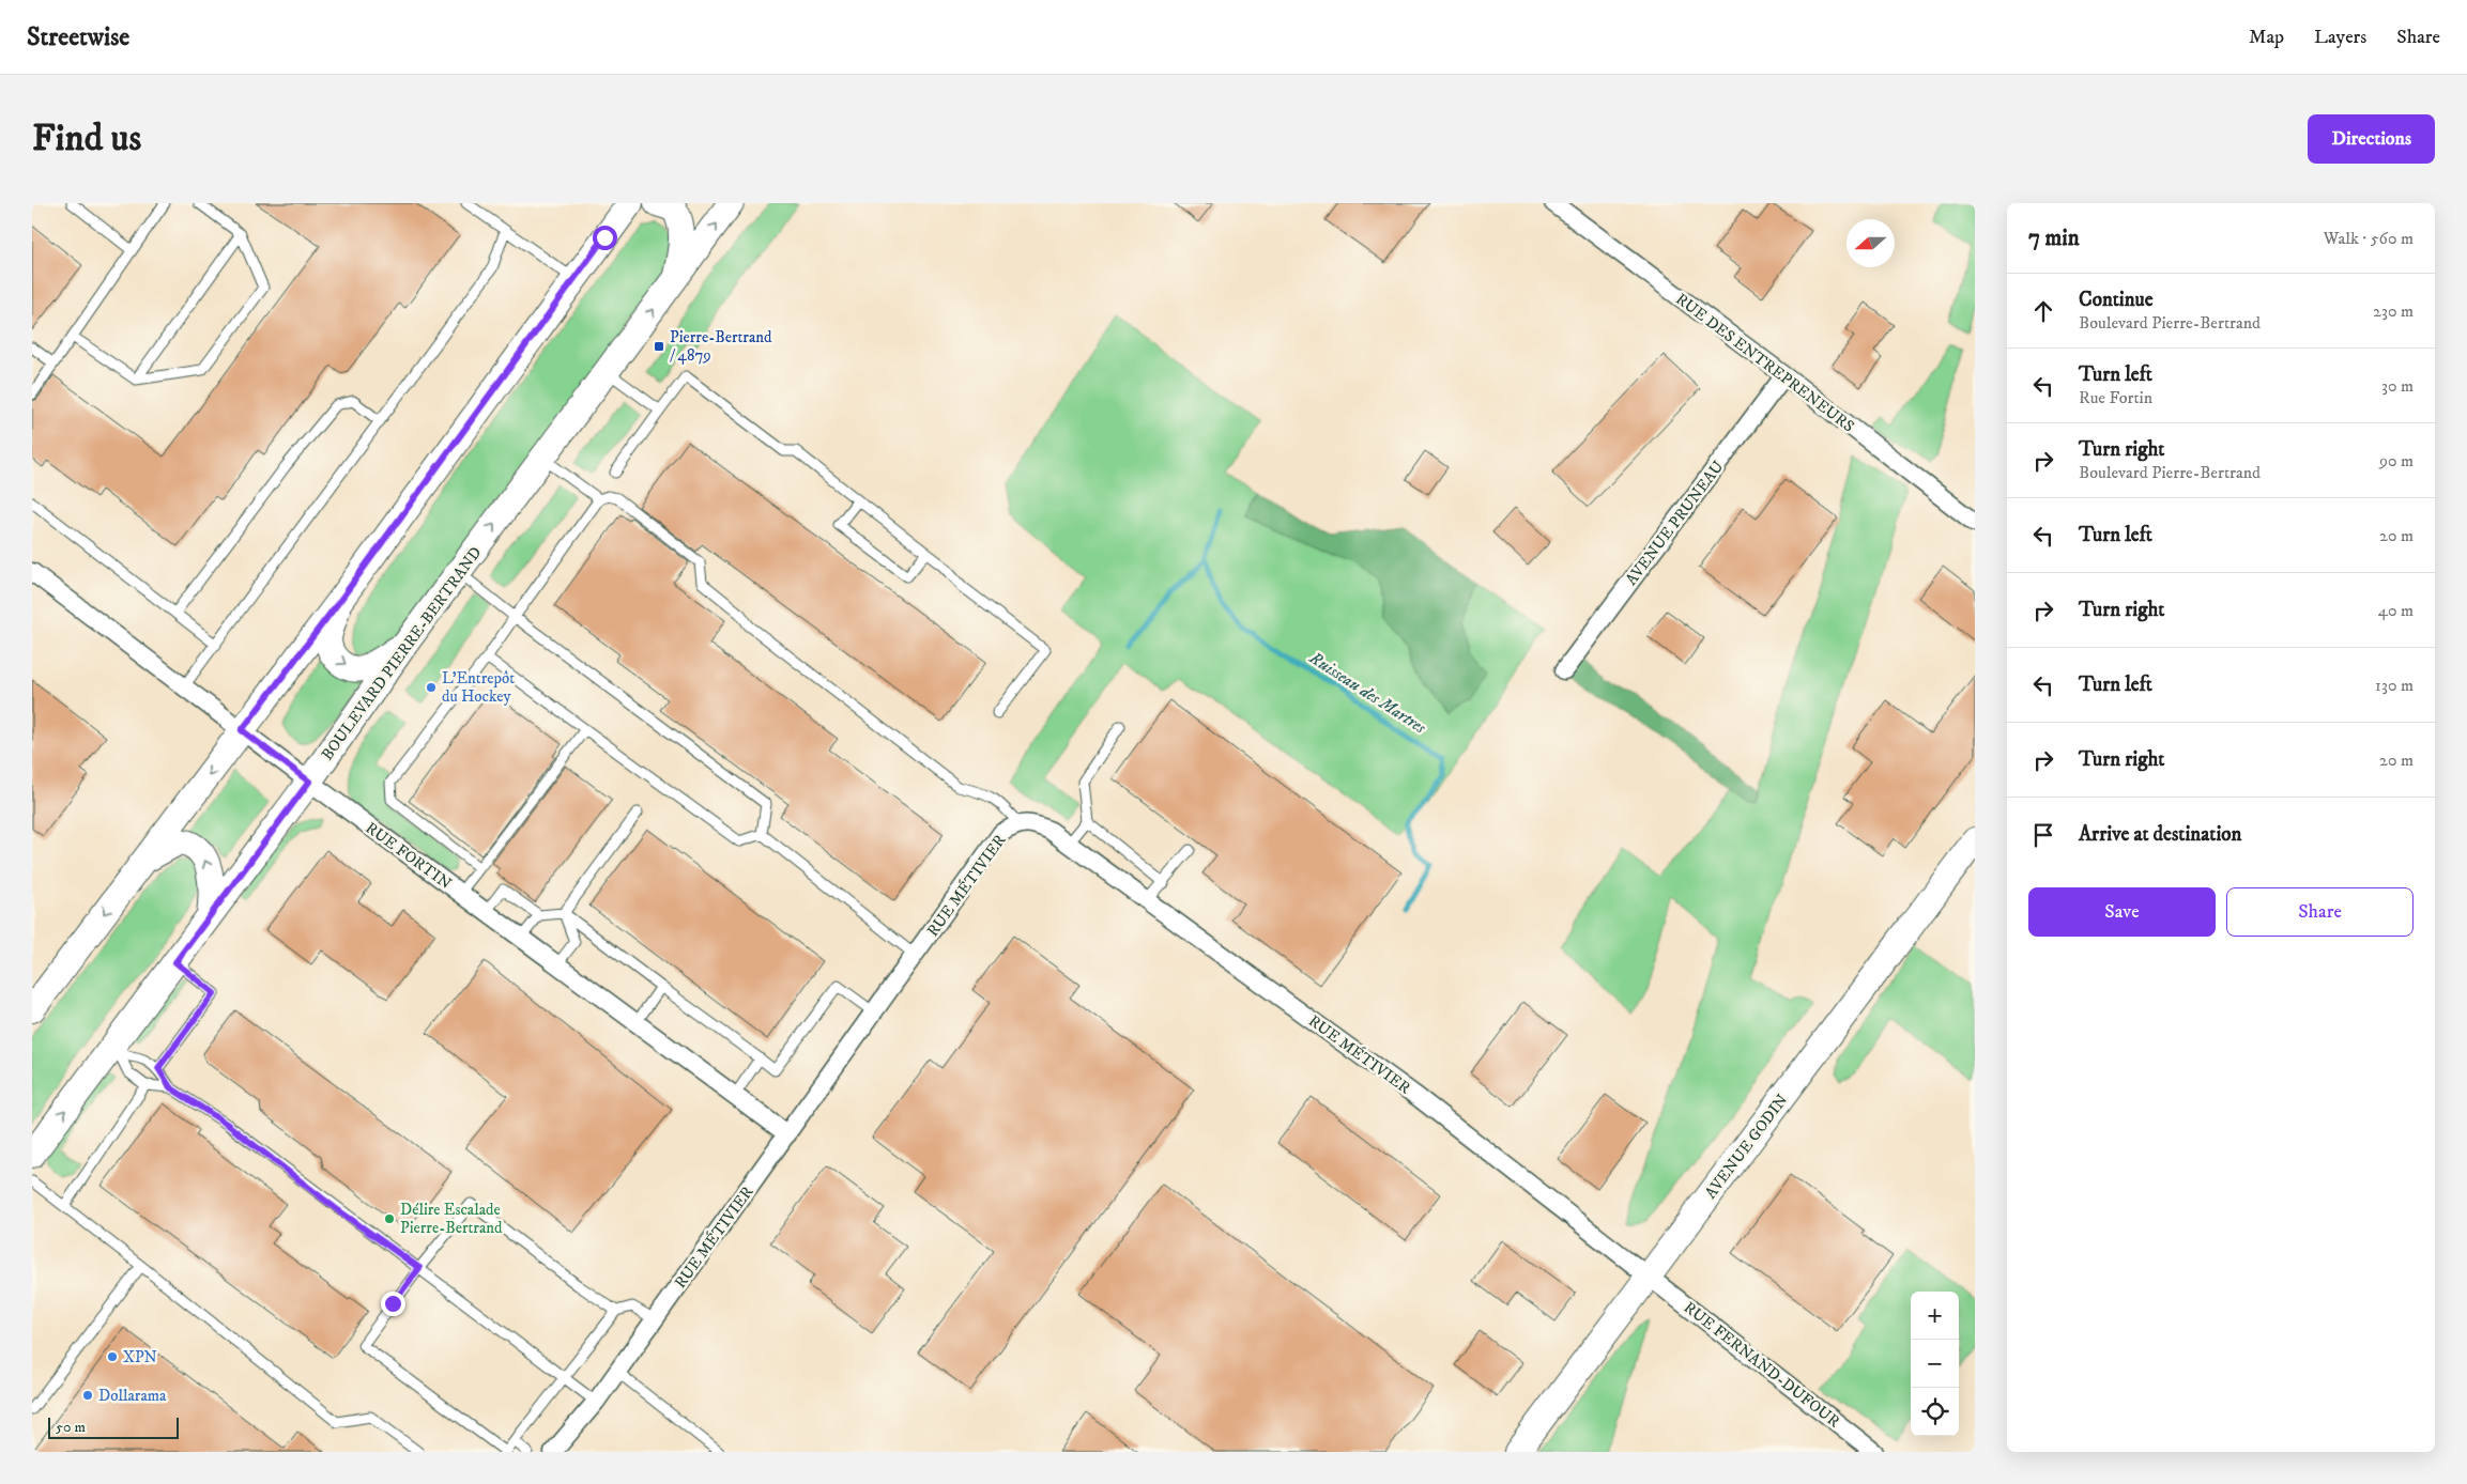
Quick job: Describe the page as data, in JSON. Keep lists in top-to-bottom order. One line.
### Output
{"streets":{"main road":["BOULEVARD PIERRE-BERTRAND","AVENUE GODIN"],"street":["RUE DES ENTREPRENEURS","AVENUE PRUNEAU","RUE FORTIN","RUE MÉTIVIER","RUE FERNAND-DUFOUR"]},"crossings":[["RUE DES ENTREPRENEURS","AVENUE PRUNEAU"],["BOULEVARD PIERRE-BERTRAND","RUE FORTIN"],["RUE FORTIN","RUE MÉTIVIER"],["RUE MÉTIVIER","AVENUE GODIN"],["RUE MÉTIVIER","RUE FERNAND-DUFOUR"],["AVENUE GODIN","RUE FERNAND-DUFOUR"]],"water":["Ruisseau des Martres"],"places":{"transit":["Pierre-Bertrand / 4879"],"other":["L'Entrepôt du Hockey","Délire Escalade Pierre-Bertrand","XPN","Dollarama"]},"scale_bar":"50 m","north":"left","page":{"header":"Streetwise","nav":["Map","Layers","Share"],"buttons":["Directions",["Save","Share"]],"title":"Find us","heading":["7 min","Walk · 560 m"],"list":[["Continue","Boulevard Pierre-Bertrand","230 m"],["Turn left","Rue Fortin","30 m"],["Turn right","Boulevard Pierre-Bertrand","90 m"],["Turn left","20 m"],["Turn right","40 m"],["Turn left","130 m"],["Turn right","20 m"],"Arrive at destination"],"map_buttons":["+","−"],"scale":"50 m"}}
